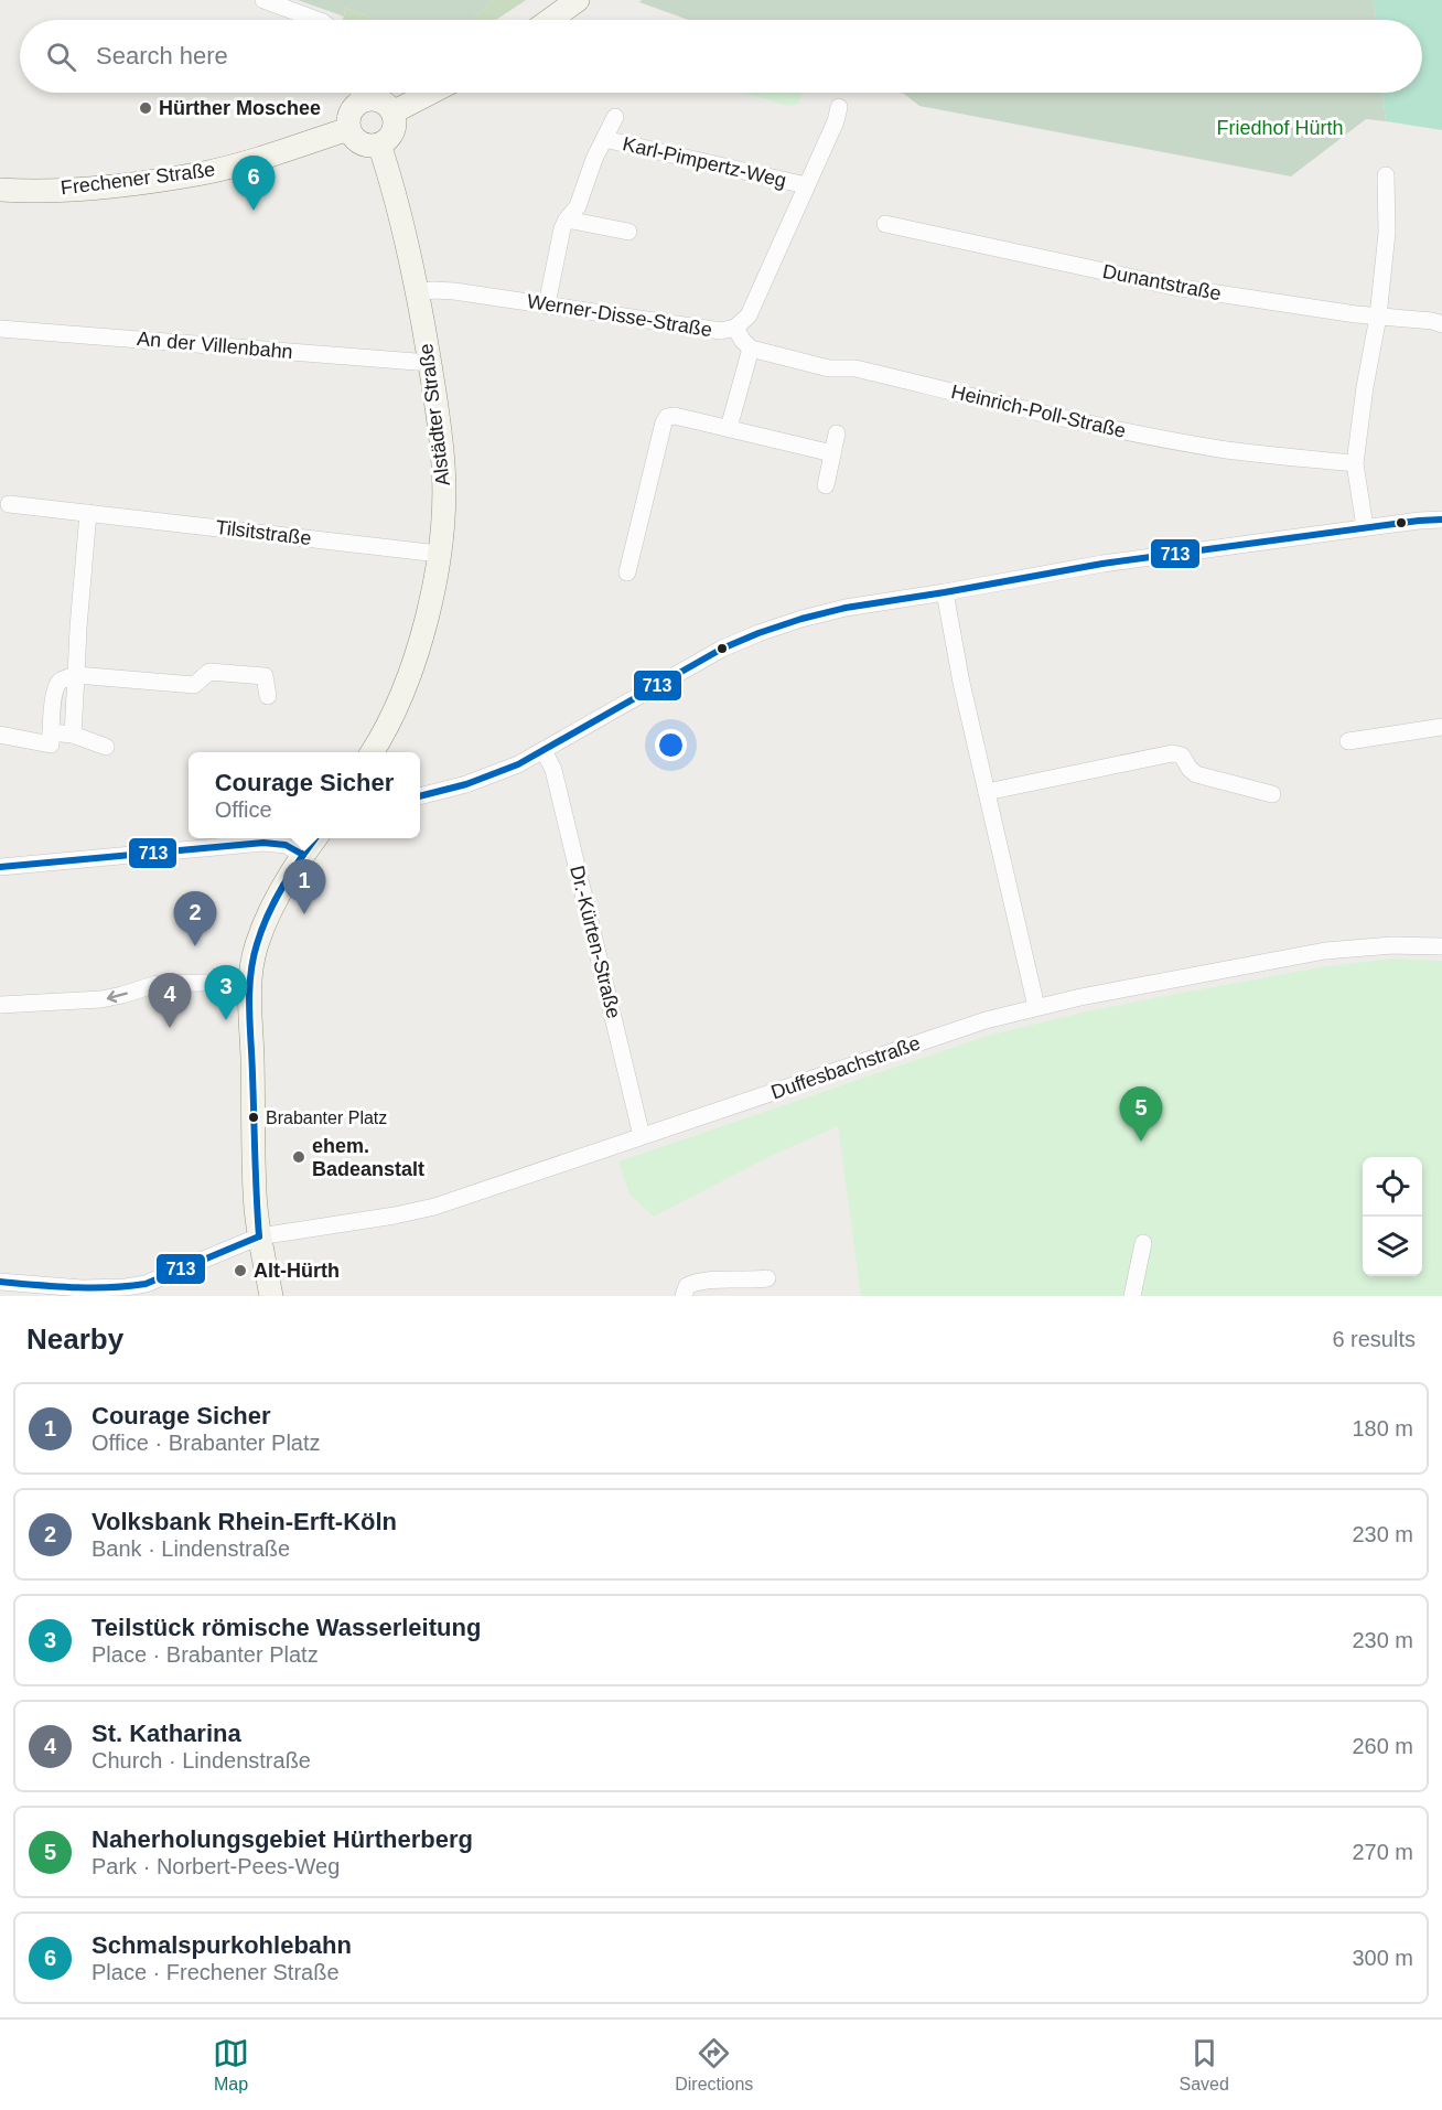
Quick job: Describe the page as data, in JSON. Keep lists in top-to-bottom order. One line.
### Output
{"streets":{"street":["Karl-Pimpertz-Weg","Frechener Straße","Dunantstraße","Werner-Disse-Straße","An der Villenbahn","Heinrich-Poll-Straße","Alstädter Straße","Tilsitstraße","Dr.-Kürten-Straße","Duffesbachstraße"]},"crossings":[["Karl-Pimpertz-Weg","Werner-Disse-Straße"],["Werner-Disse-Straße","Alstädter Straße"],["An der Villenbahn","Alstädter Straße"],["Alstädter Straße","Tilsitstraße"],["Dr.-Kürten-Straße","Duffesbachstraße"]],"parks":["Friedhof Hürth"],"places":["Hürther Moschee","Brabanter Platz","ehem. Badeanstalt","Alt-Hürth"],"lines":["transit line 713"],"page":{"search":"Search here","pins":["6","1","2","3","4","5"],"popup":["Courage Sicher","Office"],"heading":["Nearby","6 results"],"list":[{"mark":"1","name":"Courage Sicher","note":"Office · Brabanter Platz","value":"180 m"},{"mark":"2","name":"Volksbank Rhein-Erft-Köln","note":"Bank · Lindenstraße","value":"230 m"},{"mark":"3","name":"Teilstück römische Wasserleitung","note":"Place · Brabanter Platz","value":"230 m"},{"mark":"4","name":"St. Katharina","note":"Church · Lindenstraße","value":"260 m"},{"mark":"5","name":"Naherholungsgebiet Hürtherberg","note":"Park · Norbert-Pees-Weg","value":"270 m"},{"mark":"6","name":"Schmalspurkohlebahn","note":"Place · Frechener Straße","value":"300 m"}],"nav":["Map","Directions","Saved"]}}
